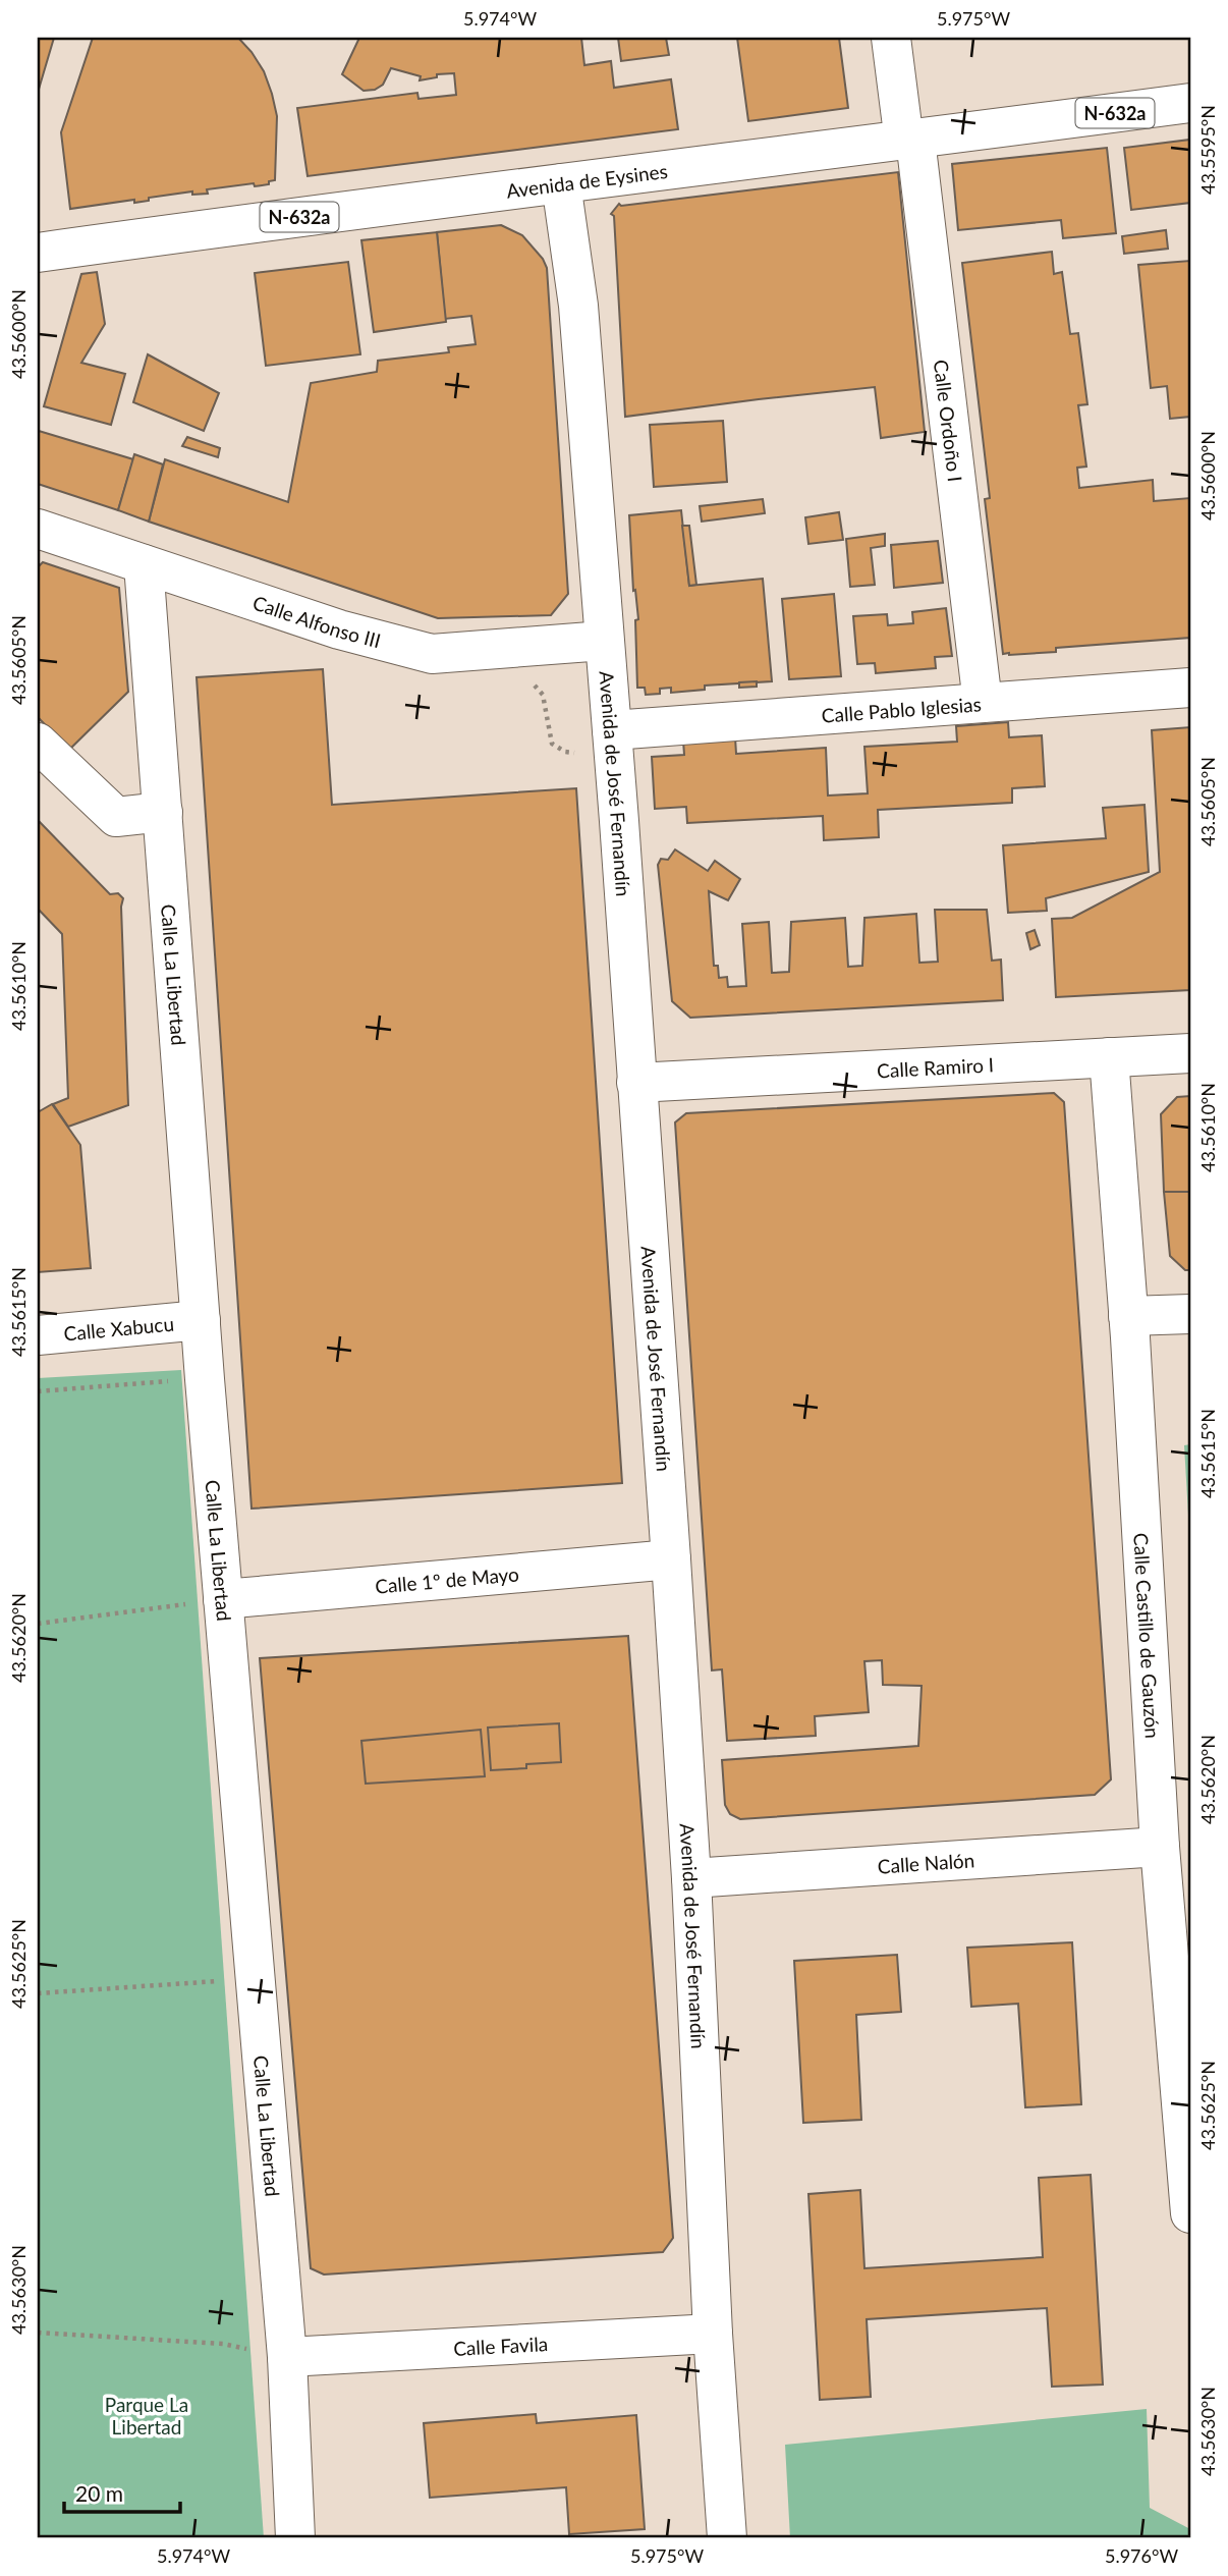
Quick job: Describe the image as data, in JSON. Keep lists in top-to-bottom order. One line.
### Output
{"streets":{"street":["N-632a","Avenida de Eysines","Calle Ordoño I","Calle Alfonso III","Calle Pablo Iglesias","Avenida de José Fernandín","Calle La Libertad","Calle Ramiro I","Calle Xabucu","Calle 1º de Mayo","Calle Castillo de Gauzón","Calle Nalón","Calle Favila"]},"crossings":[["Avenida de Eysines","Calle Ordoño I"],["Avenida de Eysines","Avenida de José Fernandín"],["Calle Ordoño I","Calle Pablo Iglesias"],["Calle Alfonso III","Avenida de José Fernandín"],["Calle Alfonso III","Calle La Libertad"],["Calle Pablo Iglesias","Avenida de José Fernandín"],["Avenida de José Fernandín","Calle Ramiro I"],["Avenida de José Fernandín","Calle 1º de Mayo"],["Avenida de José Fernandín","Calle Nalón"],["Avenida de José Fernandín","Calle Favila"],["Calle La Libertad","Calle Xabucu"],["Calle La Libertad","Calle 1º de Mayo"],["Calle La Libertad","Calle Favila"],["Calle Ramiro I","Calle Castillo de Gauzón"],["Calle Castillo de Gauzón","Calle Nalón"]],"parks":["Parque La Libertad"],"scale_bar":"20 m","coordinates":["5.974°W","5.975°W","43.5595°N","43.5600°N","43.5605°N","43.5610°N","43.5615°N","43.5620°N","43.5625°N","43.5630°N","5.976°W"]}
